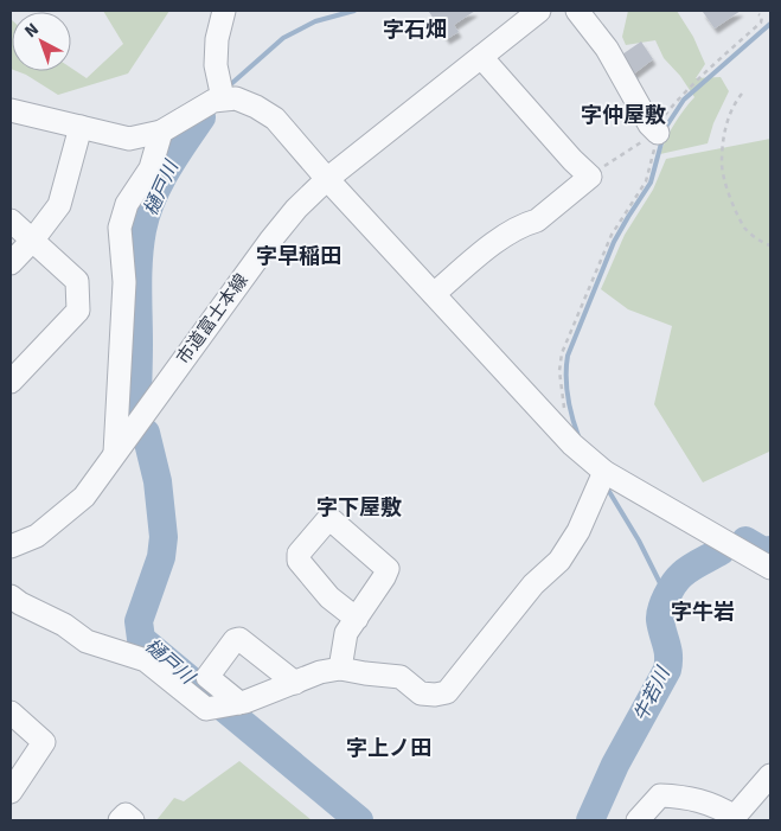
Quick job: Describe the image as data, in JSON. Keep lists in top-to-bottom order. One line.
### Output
{"streets":{"street":["市道富士本線"]},"districts":["字石畑","字仲屋敷","字早稲田","字下屋敷","字牛岩","字上ノ田"],"water":["樋戸川","牛若川"],"north":"top left"}
